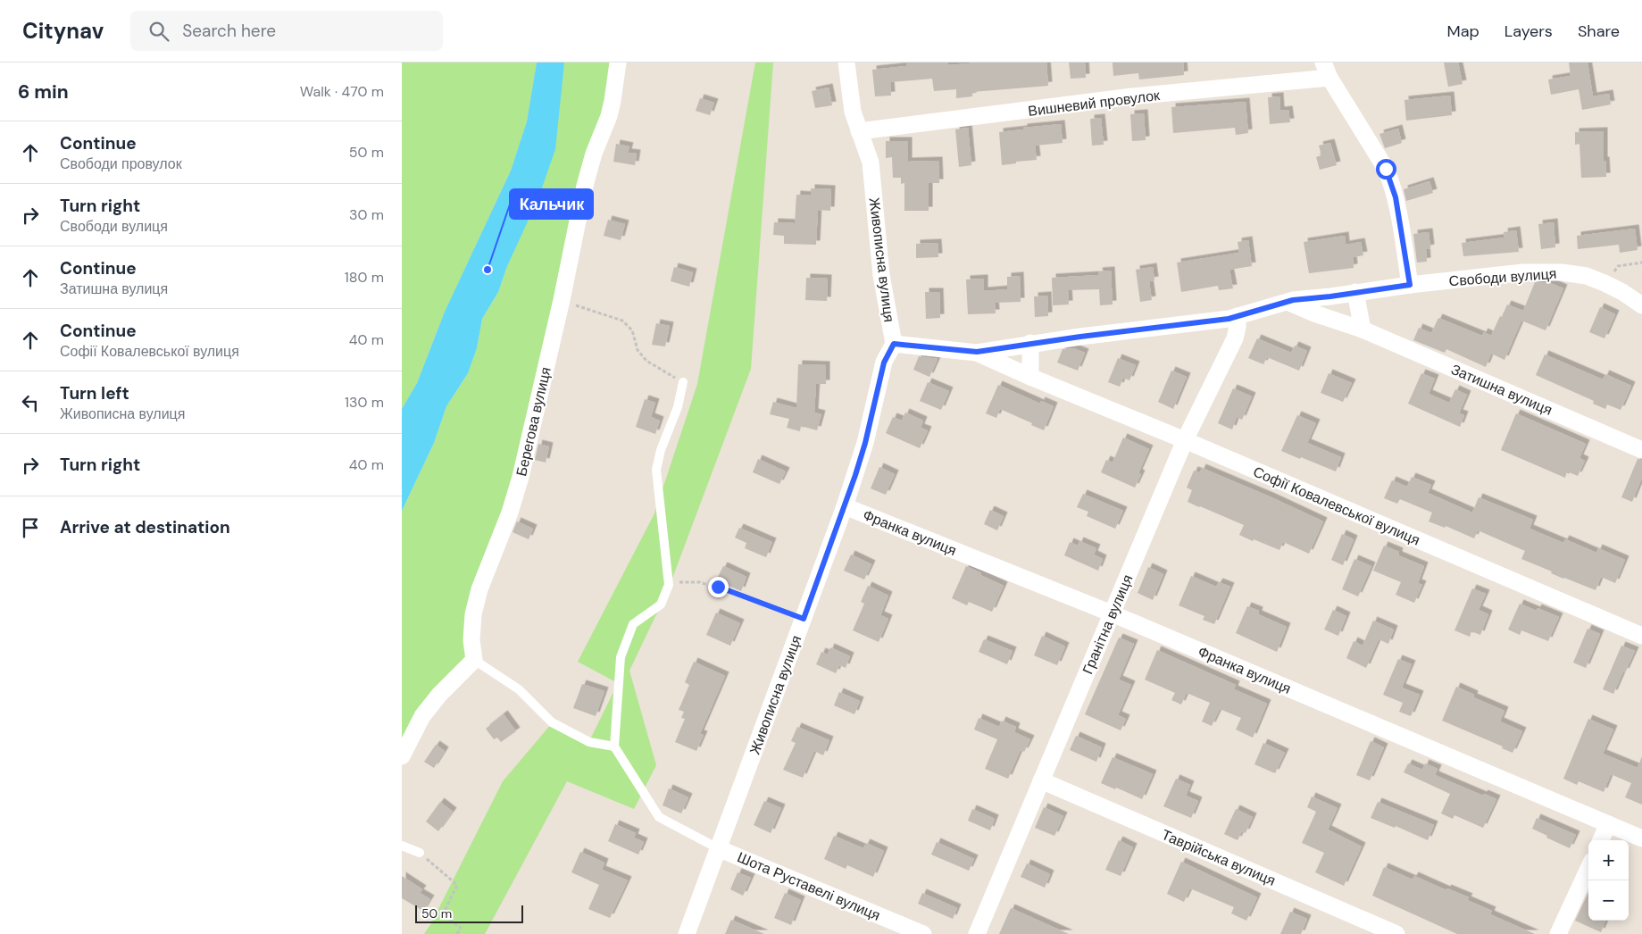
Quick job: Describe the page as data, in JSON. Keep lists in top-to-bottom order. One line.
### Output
{"streets":{"street":["Вишневий провулок","Живописна вулиця","Свободи вулиця","Затишна вулиця","Берегова вулиця","Софії Ковалевської вулиця","Франка вулиця","Гранітна вулиця","Таврійська вулиця","Шота Руставелі вулиця"]},"crossings":[["Вишневий провулок","Живописна вулиця"],["Живописна вулиця","Софії Ковалевської вулиця"],["Живописна вулиця","Франка вулиця"],["Живописна вулиця","Шота Руставелі вулиця"],["Софії Ковалевської вулиця","Гранітна вулиця"],["Франка вулиця","Гранітна вулиця"],["Гранітна вулиця","Таврійська вулиця"]],"places":["Кальчик"],"scale_bar":"50 m","page":{"header":"Citynav","search":"Search here","nav":["Map","Layers","Share"],"heading":["6 min","Walk · 470 m"],"list":[["Continue","Свободи провулок","50 m"],["Turn right","Свободи вулиця","30 m"],["Continue","Затишна вулиця","180 m"],["Continue","Софії Ковалевської вулиця","40 m"],["Turn left","Живописна вулиця","130 m"],["Turn right","40 m"],"Arrive at destination"],"map_buttons":["+","−"],"scale":"50 m"}}
